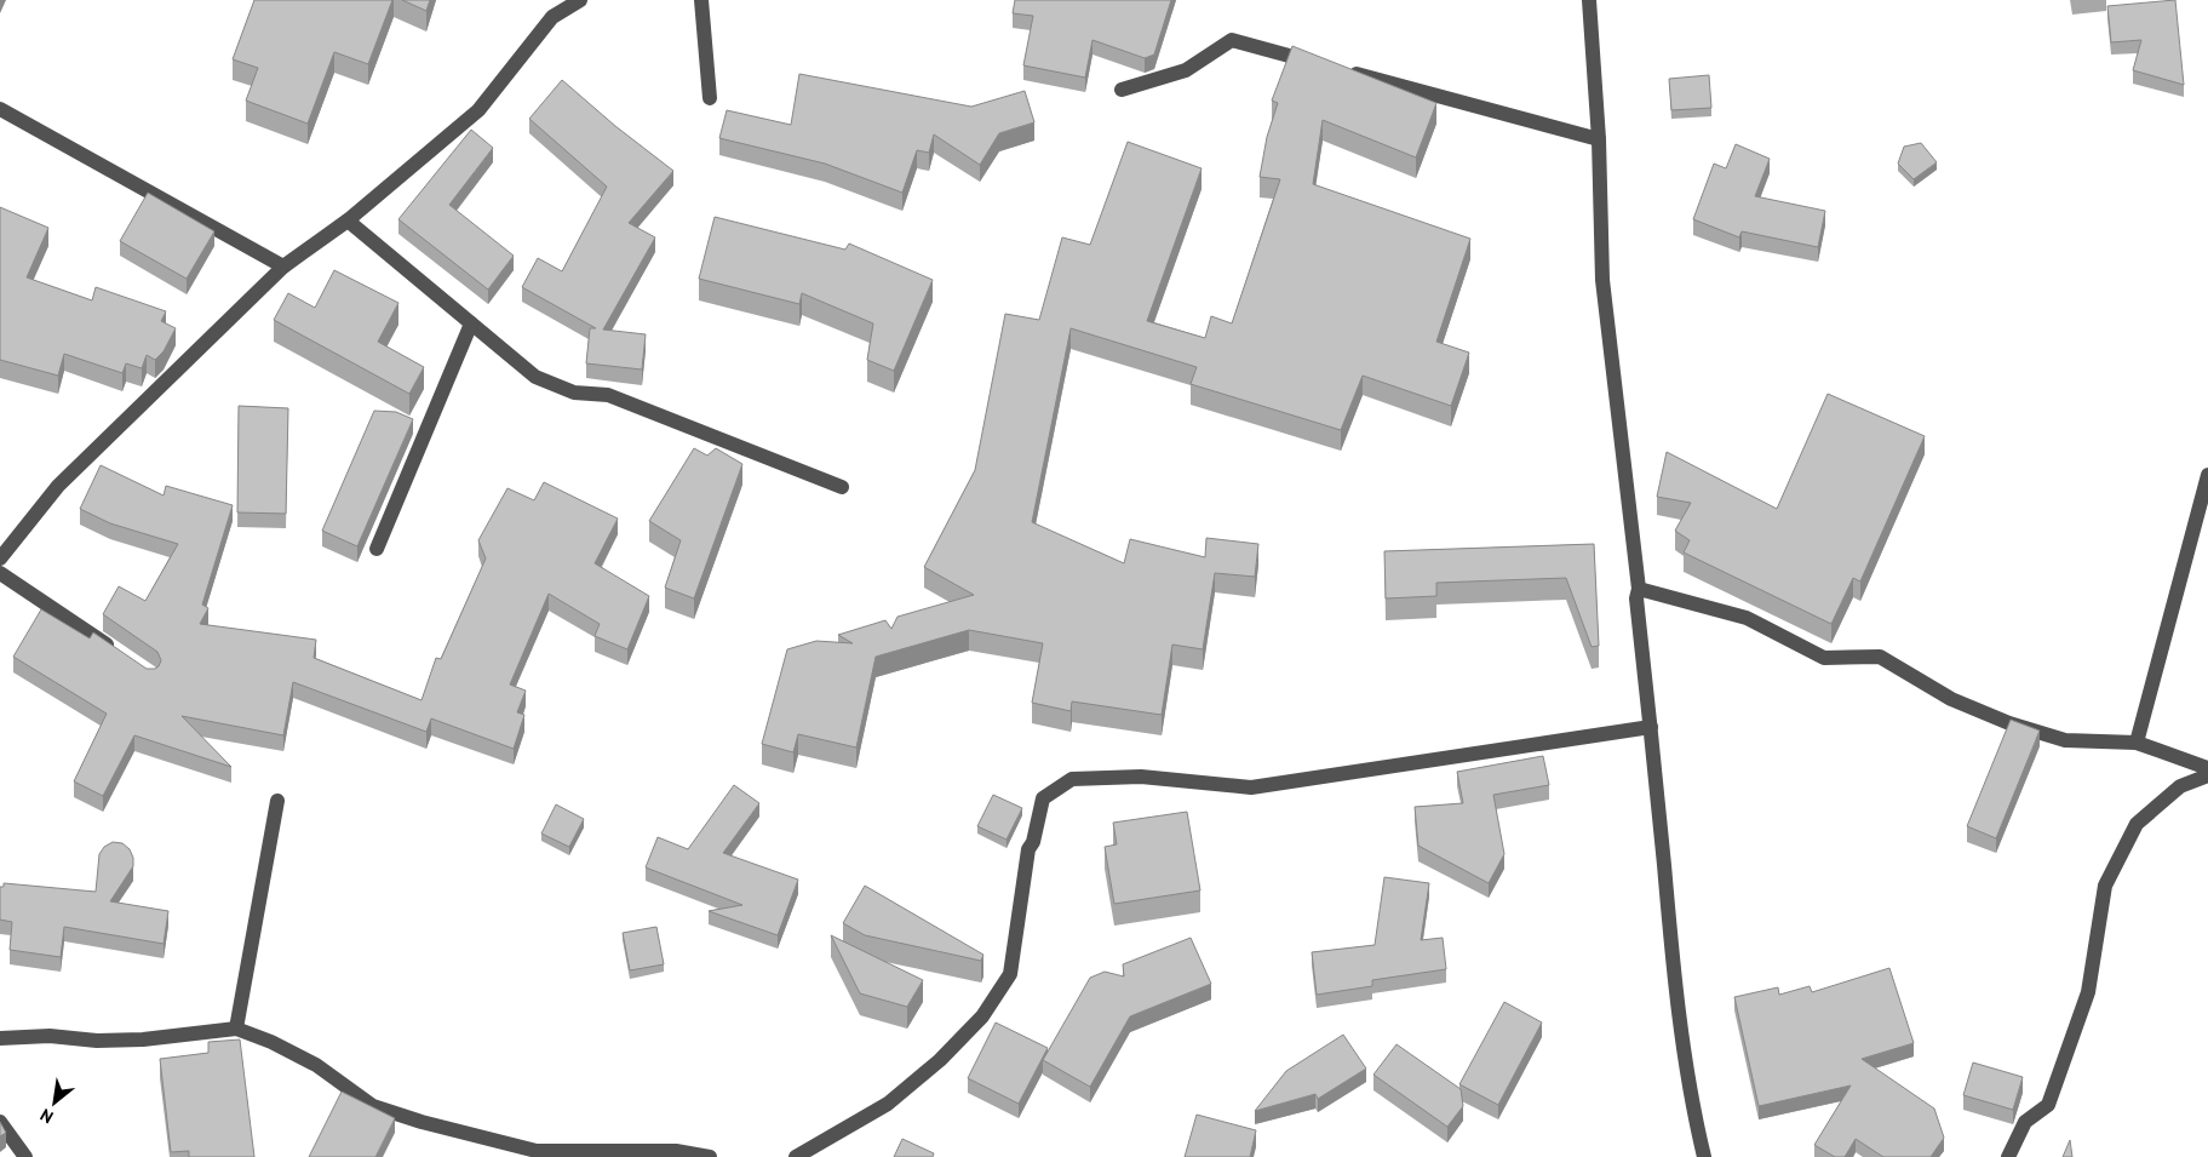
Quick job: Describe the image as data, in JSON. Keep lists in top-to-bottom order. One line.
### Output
{"north":"bottom left"}
